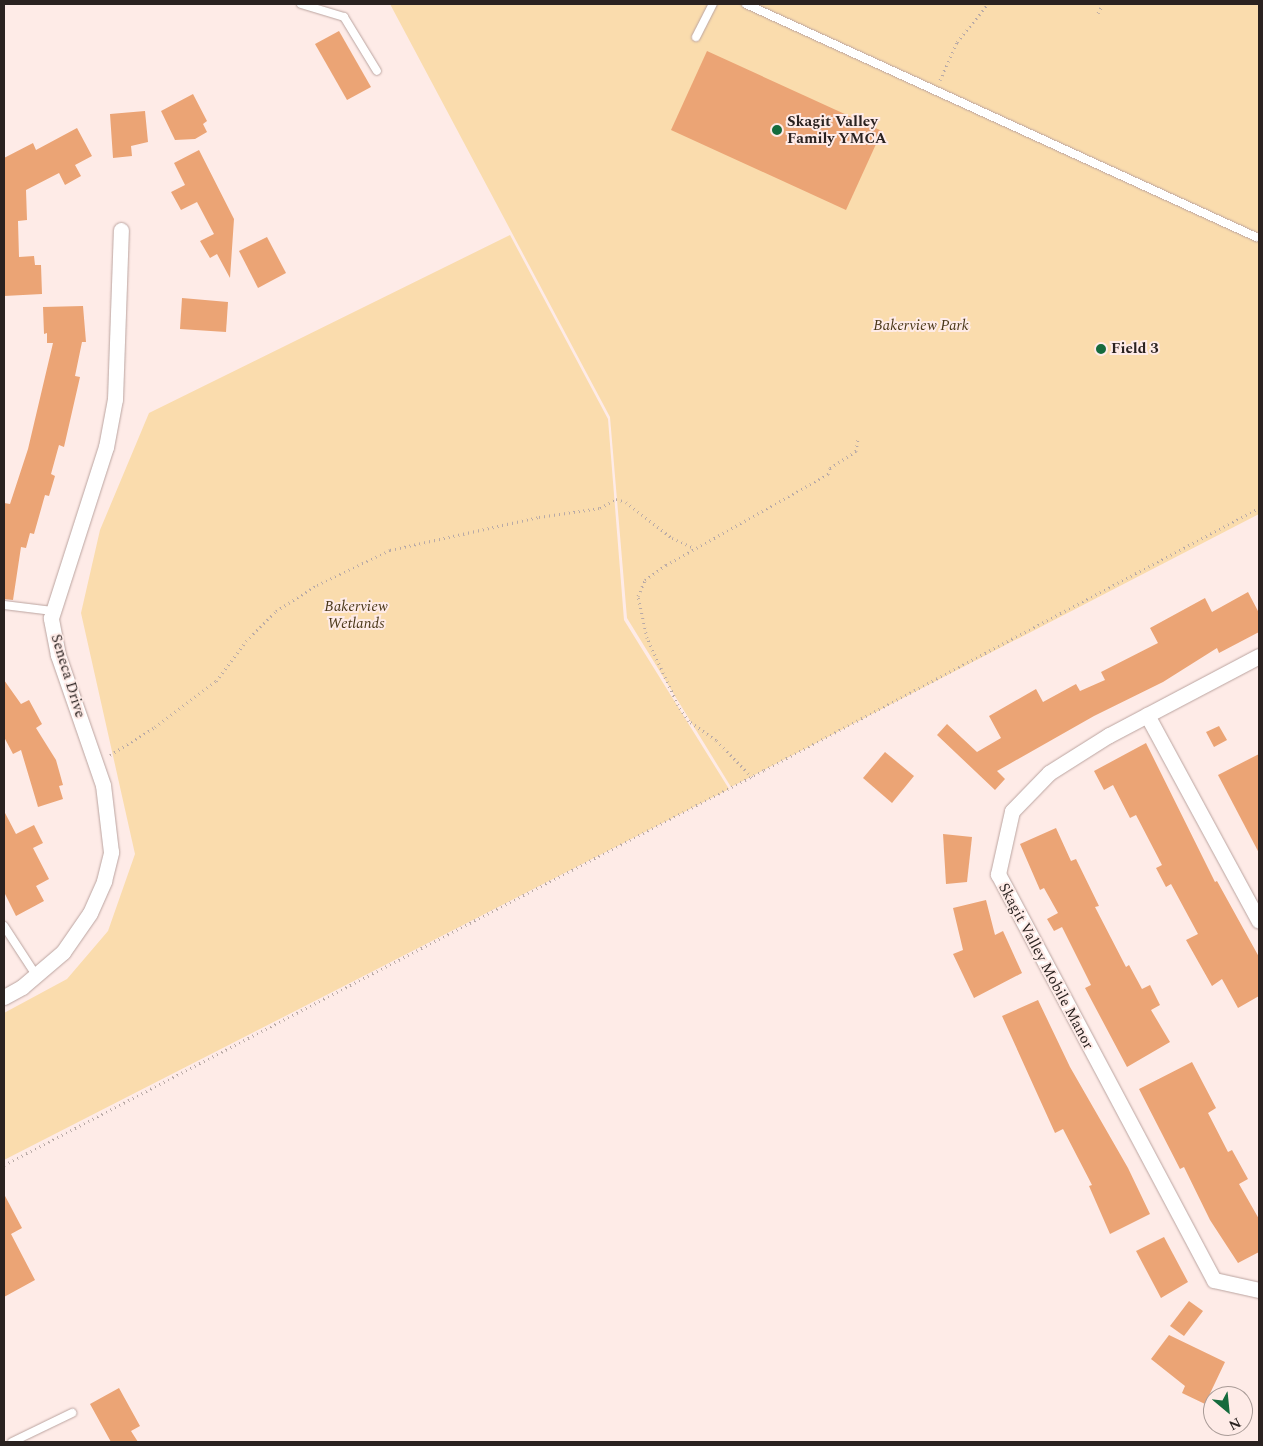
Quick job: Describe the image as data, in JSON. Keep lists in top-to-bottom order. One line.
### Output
{"streets":{"street":["Seneca Drive","Skagit Valley Mobile Manor"]},"parks":["Bakerview Park","Bakerview Wetlands"],"places":["Skagit Valley Family YMCA","Field 3"],"north":"bottom right"}
